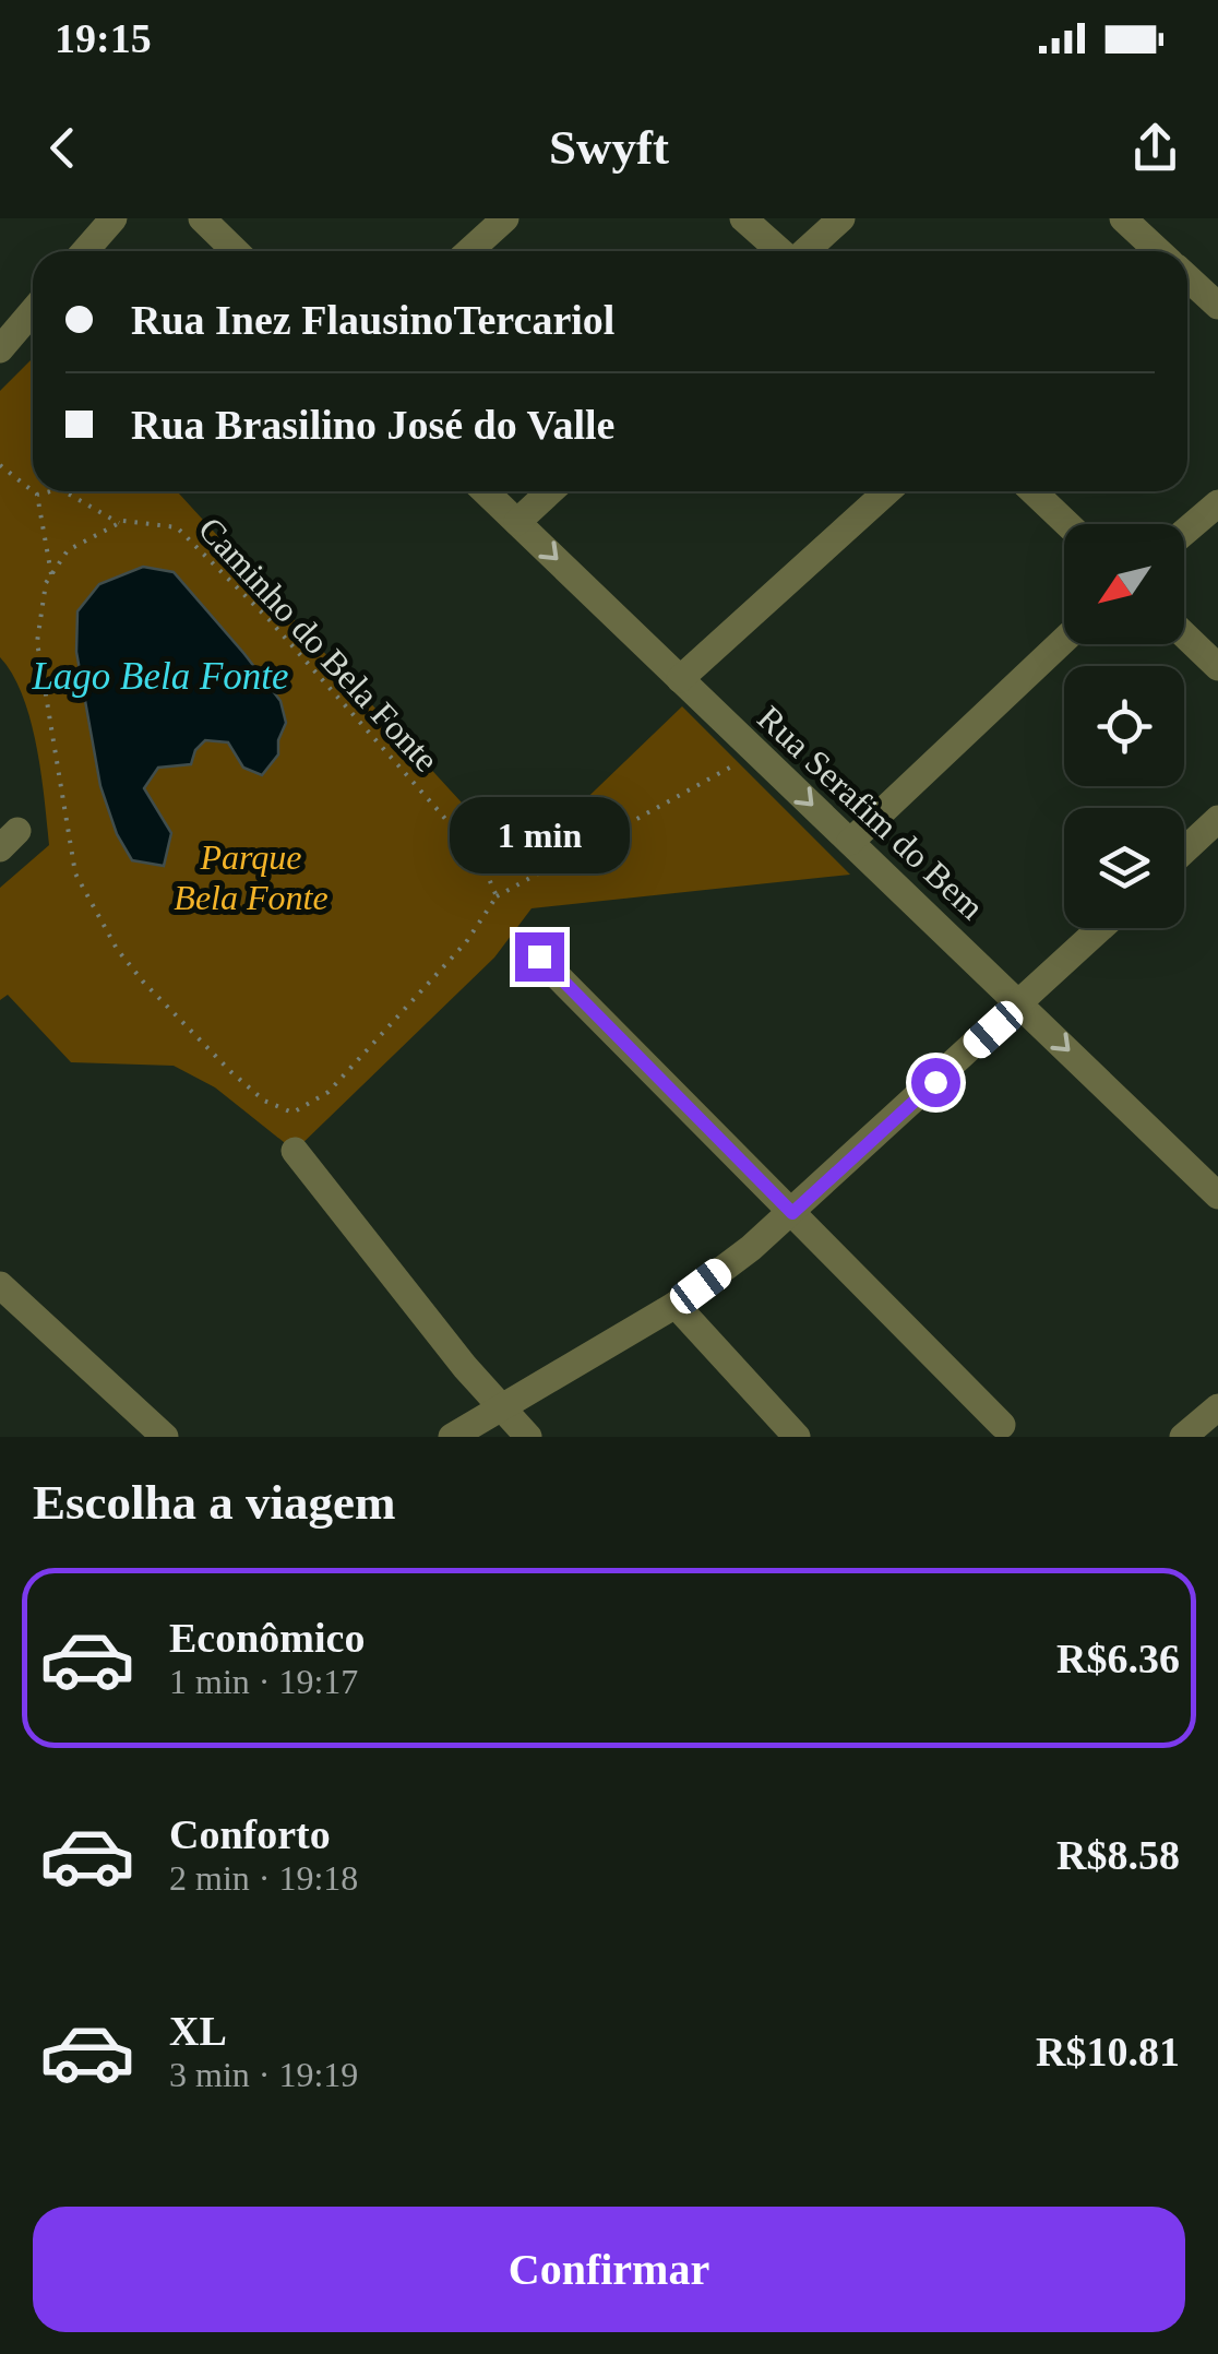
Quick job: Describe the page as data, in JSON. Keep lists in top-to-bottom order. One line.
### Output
{"streets":{"street":["Rua Serafim do Bem"],"path":["Caminho do Bela Fonte"]},"one_way":["Rua Serafim do Bem"],"water":["Lago Bela Fonte"],"parks":["Parque Bela Fonte"],"north":"bottom left","page":{"status":"19:15","header":"Swyft","banner":["Rua Inez FlausinoTercariol","Rua Brasilino José do Valle"],"bubble":"1 min","heading":"Escolha a viagem","list":[{"name":"Econômico","note":"1 min · 19:17","value":"R$6.36"},{"name":"Conforto","note":"2 min · 19:18","value":"R$8.58"},{"name":"XL","note":"3 min · 19:19","value":"R$10.81"}],"buttons":"Confirmar"}}
